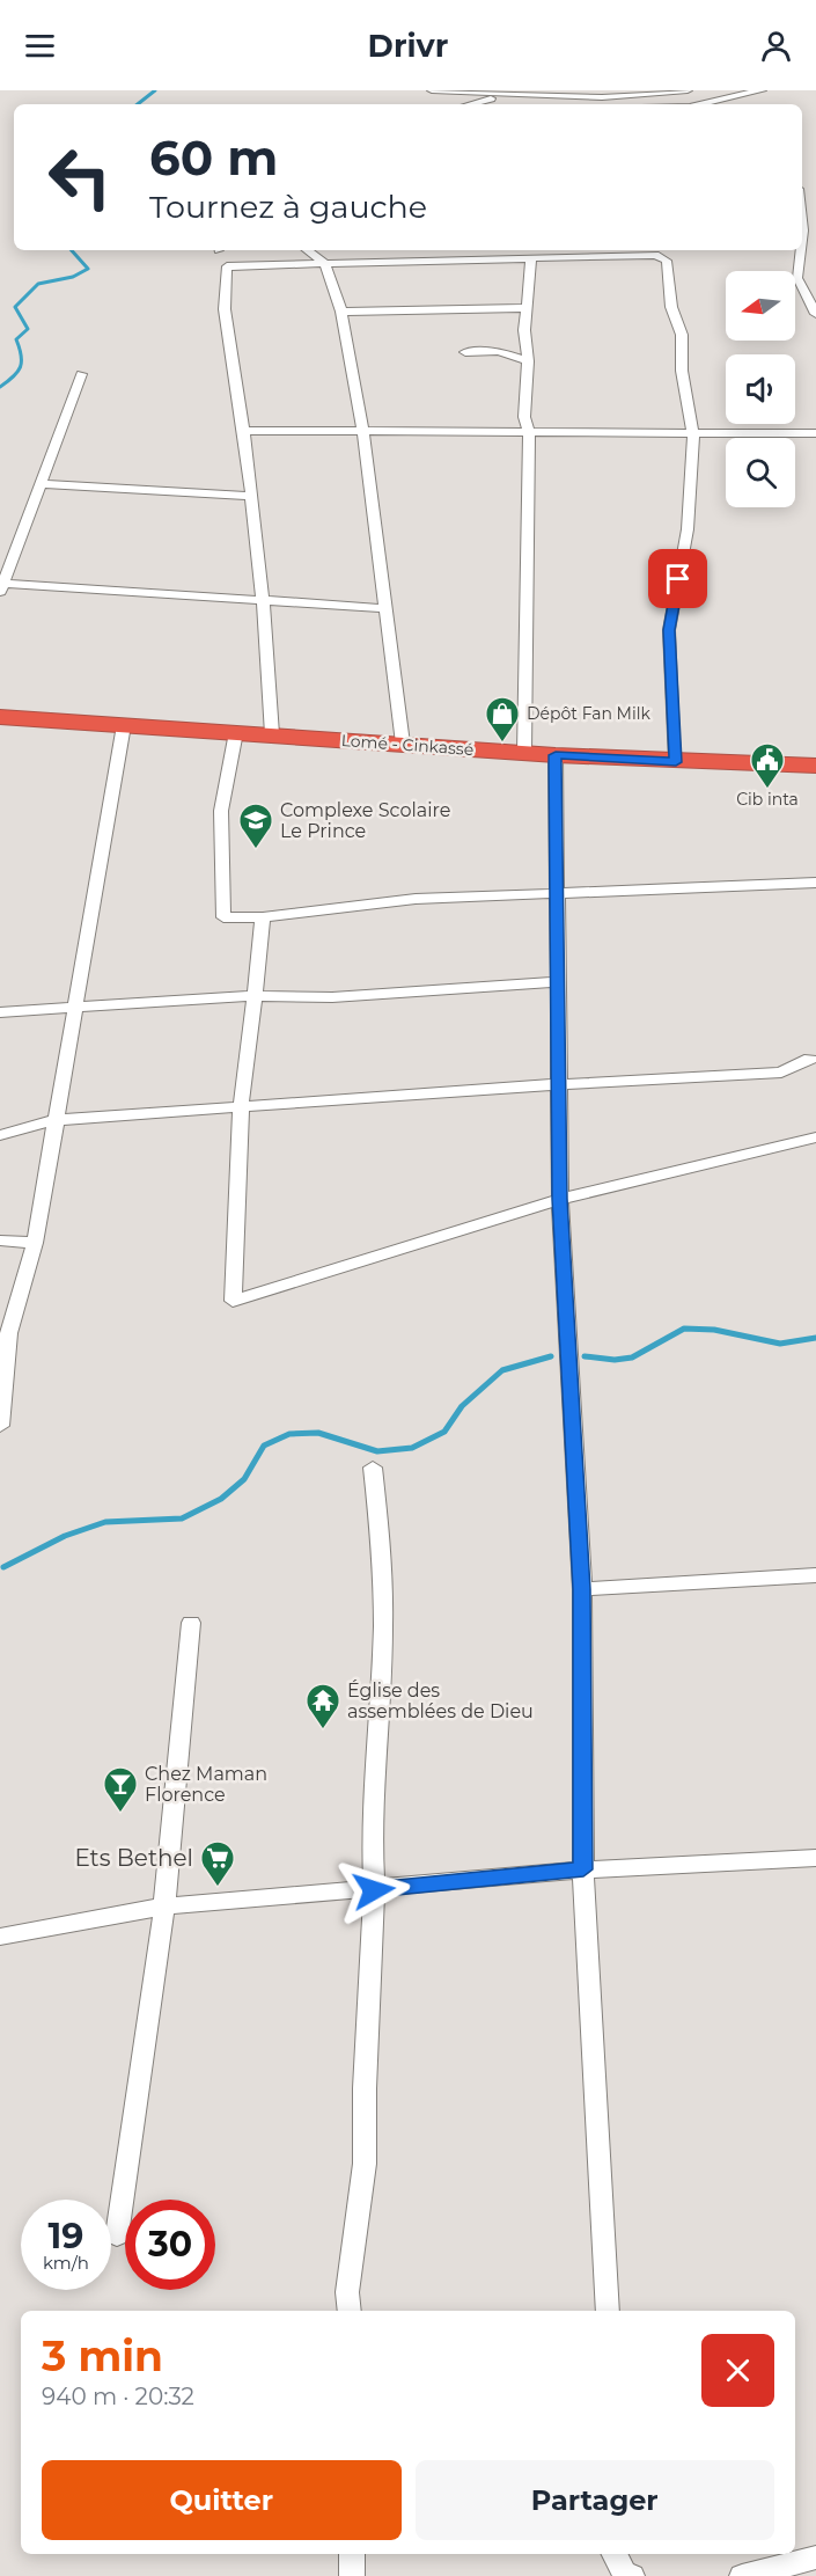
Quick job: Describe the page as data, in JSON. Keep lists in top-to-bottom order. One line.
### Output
{"streets":{"highway":["Lomé - Cinkassé"]},"places":{"shop":["Dépôt Fan Milk"],"public building":["Cib inta"],"school or university":["Complexe Scolaire Le Prince"],"temple":["Église des assemblées de Dieu"],"bar":["Chez Maman Florence"],"supermarket":["Ets Bethel"]},"north":"left","page":{"header":"Drivr","turn":["60 m","Tournez à gauche"],"speed":"19 km/h","limit":"30","heading":["3 min","940 m · 20:32"],"buttons":["Quitter","Partager"]}}
